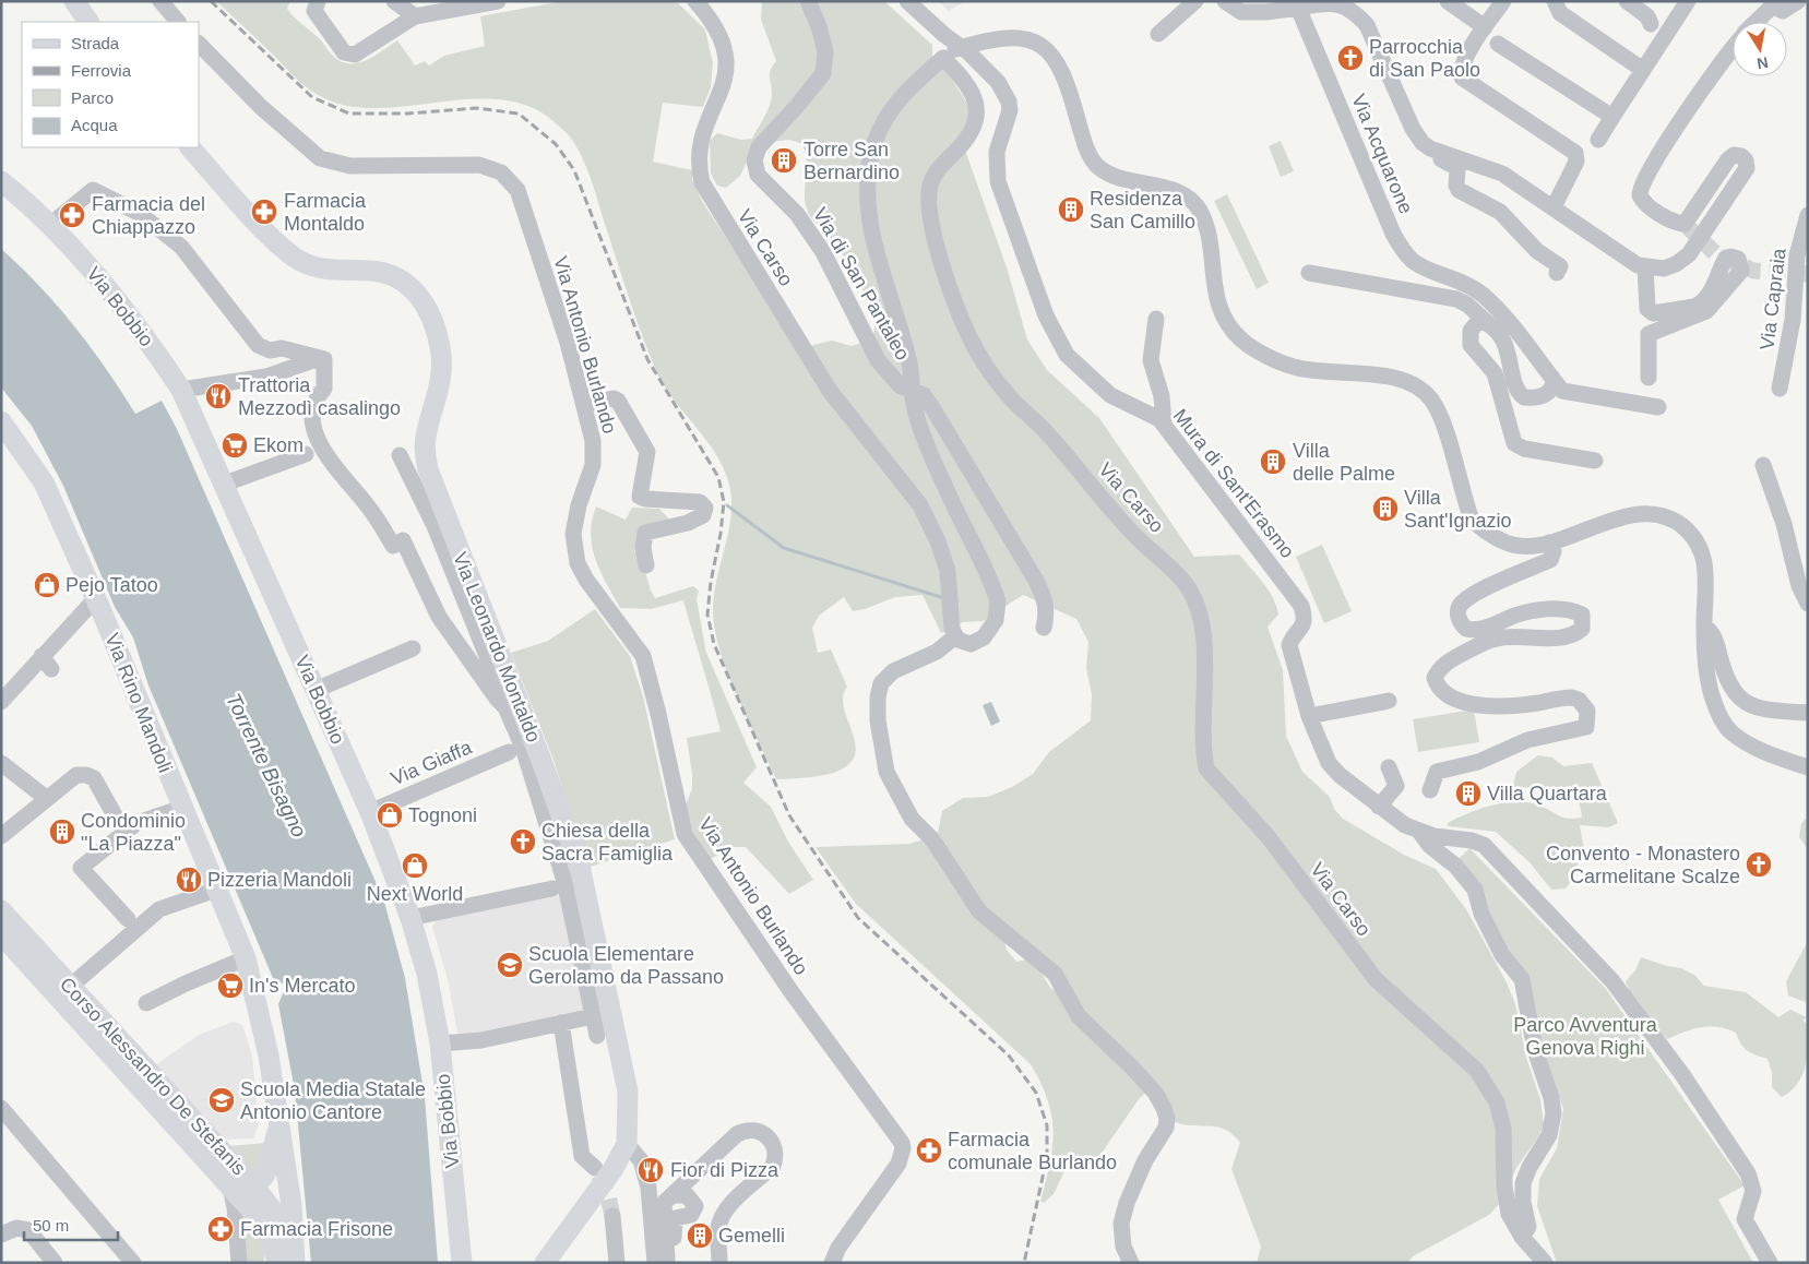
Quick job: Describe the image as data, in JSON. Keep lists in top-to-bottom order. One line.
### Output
{"streets":{"main road":["Via Bobbio","Via Leonardo Montaldo","Via Rino Mandoli","Corso Alessandro De Stefanis"],"street":["Via Acquarone","Via Carso","Via di San Pantaleo","Via Capraia","Via Antonio Burlando","Mura di Sant'Erasmo","Via Giaffa"]},"crossings":[["Via Bobbio","Via Giaffa"],["Via Rino Mandoli","Corso Alessandro De Stefanis"]],"water":["Torrente Bisagno"],"parks":["Parco Avventura Genova Righi"],"places":{"church":["Parrocchia di San Paolo","Chiesa della Sacra Famiglia","Convento - Monastero Carmelitane Scalze"],"building":["Torre San Bernardino","Residenza San Camillo","Villa delle Palme","Villa Sant'Ignazio","Villa Quartara","Condominio \"La Piazza\"","Gemelli"],"pharmacy":["Farmacia Montaldo","Farmacia del Chiappazzo","Farmacia comunale Burlando","Farmacia Frisone"],"restaurant":["Trattoria Mezzodì casalingo","Pizzeria Mandoli","Fior di Pizza"],"supermarket":["Ekom","In's Mercato"],"shop":["Pejo Tatoo","Tognoni","Next World"],"school or university":["Scuola Elementare Gerolamo da Passano","Scuola Media Statale Antonio Cantore"]},"legend":["Strada","Ferrovia","Parco","Acqua"],"scale_bar":"50 m","north":"bottom"}
